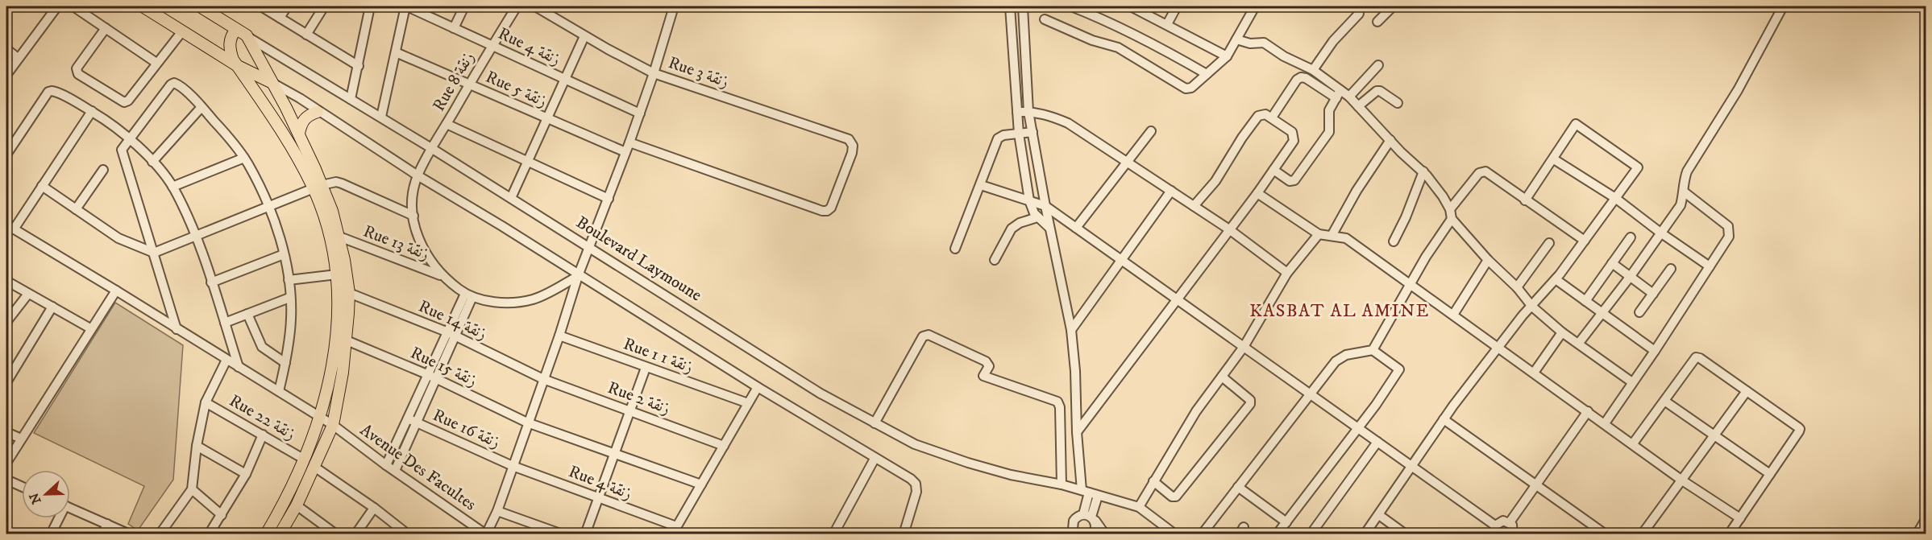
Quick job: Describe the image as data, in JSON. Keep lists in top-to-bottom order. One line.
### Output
{"streets":{"main road":["Boulevard Laymoune"],"street":["Rue 4 زنقة","Rue 3 زنقة","Rue 8 زنقة","Rue 5 زنقة","Rue 13 زنقة","Rue 14 زنقة","Rue 1 زنقة 1","Rue 15 زنقة","Rue 2 زنقة","Rue 22 زنقة","Rue 16 زنقة","Avenue Des Facultes"]},"crossings":[["Rue 4 زنقة","Rue 8 زنقة"],["Rue 4 زنقة","Rue 16 زنقة"],["Rue 8 زنقة","Rue 5 زنقة"],["Rue 8 زنقة","Rue 13 زنقة"],["Rue 8 زنقة","Boulevard Laymoune"],["Rue 14 زنقة","Rue 2 زنقة"]],"districts":["KASBAT AL AMINE"],"north":"left"}
